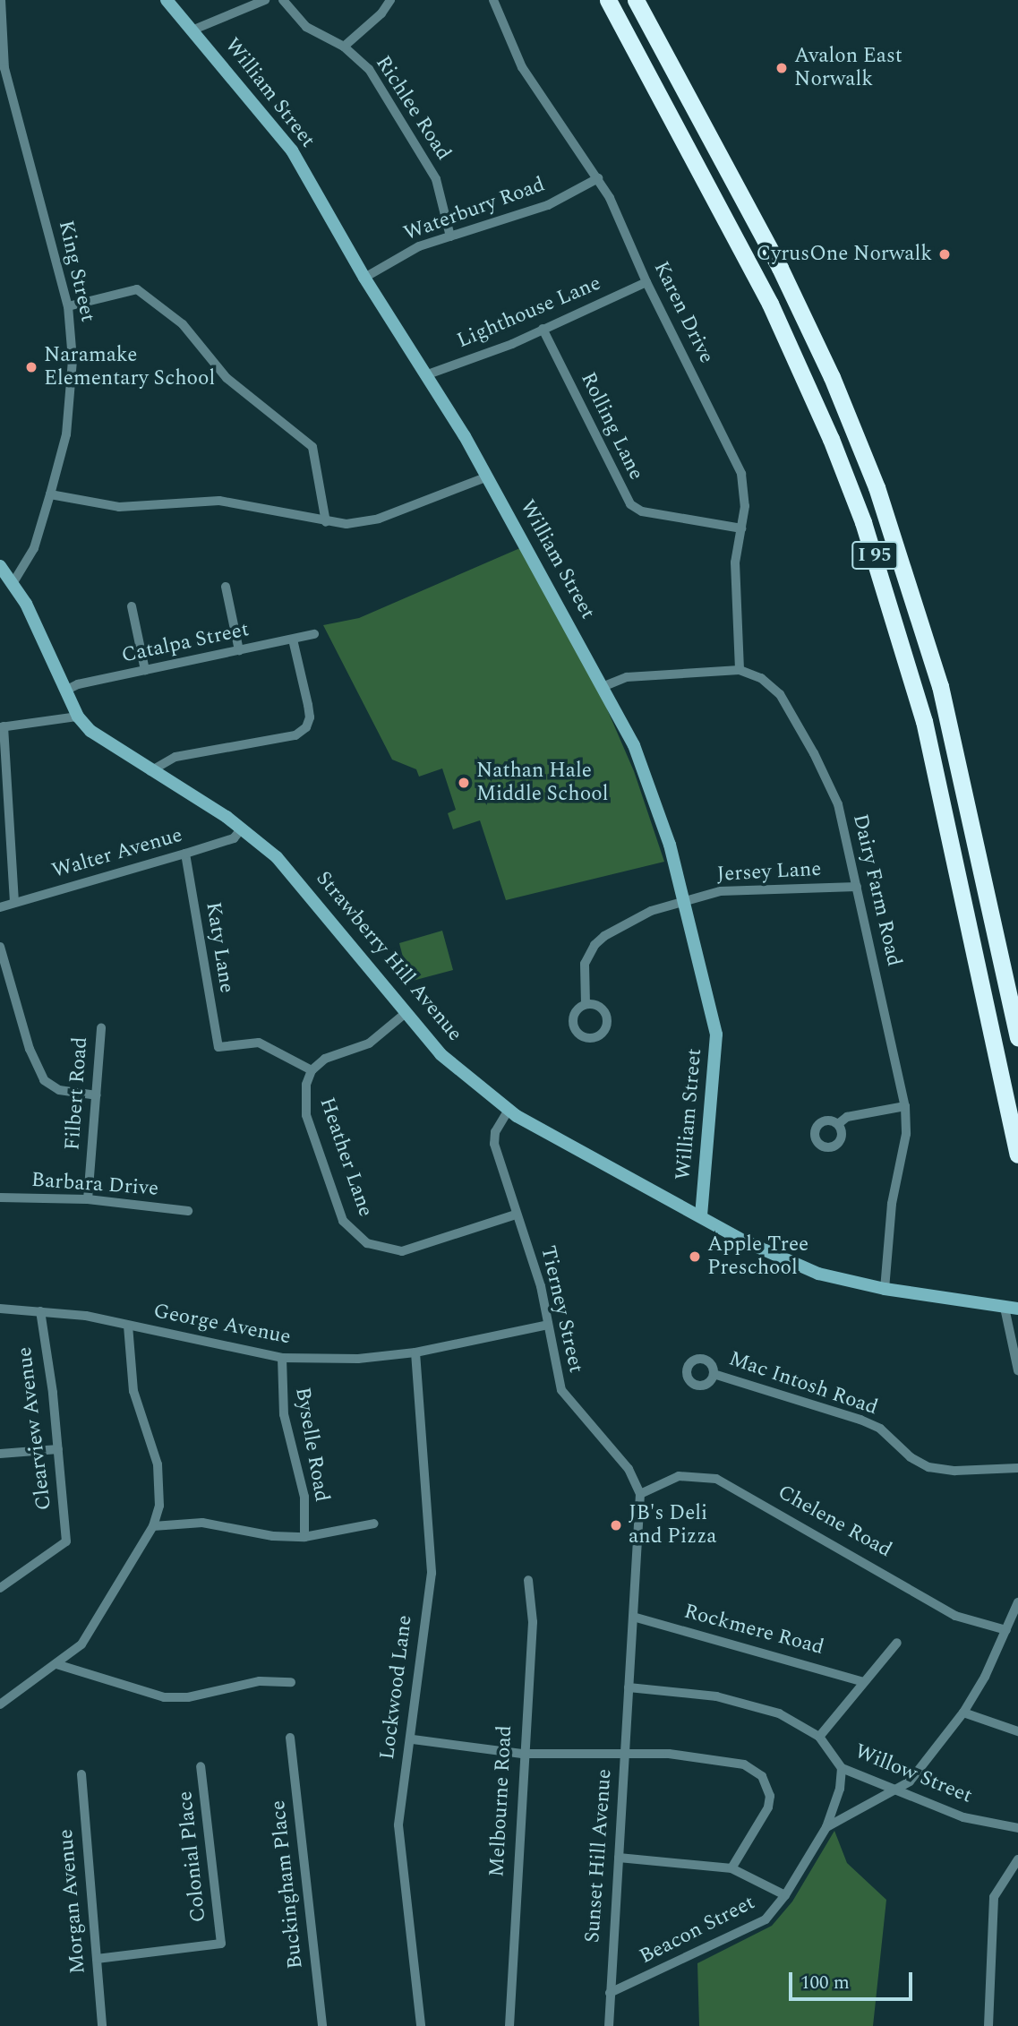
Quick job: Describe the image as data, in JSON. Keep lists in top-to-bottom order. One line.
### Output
{"streets":{"highway":["I 95"],"street":["William Street","Richlee Road","Waterbury Road","King Street","Lighthouse Lane","Karen Drive","Rolling Lane","Catalpa Street","Walter Avenue","Jersey Lane","Dairy Farm Road","Katy Lane","Strawberry Hill Avenue","Filbert Road","Heather Lane","Barbara Drive","Tierney Street","George Avenue","Mac Intosh Road","Clearview Avenue","Byselle Road","Chelene Road","Rockmere Road","Lockwood Lane","Willow Street","Melbourne Road","Sunset Hill Avenue","Colonial Place","Buckingham Place","Morgan Avenue","Beacon Street"]},"crossings":[["William Street","Waterbury Road"],["William Street","Lighthouse Lane"],["William Street","Jersey Lane"],["William Street","Dairy Farm Road"],["William Street","Strawberry Hill Avenue"],["Richlee Road","Waterbury Road"],["Waterbury Road","Karen Drive"],["King Street","Strawberry Hill Avenue"],["Lighthouse Lane","Karen Drive"],["Lighthouse Lane","Rolling Lane"],["Karen Drive","Rolling Lane"],["Karen Drive","Dairy Farm Road"],["Catalpa Street","Strawberry Hill Avenue"],["Walter Avenue","Katy Lane"],["Walter Avenue","Strawberry Hill Avenue"],["Jersey Lane","Dairy Farm Road"],["Dairy Farm Road","Strawberry Hill Avenue"],["Katy Lane","Heather Lane"],["Strawberry Hill Avenue","Tierney Street"],["Filbert Road","Barbara Drive"],["Heather Lane","Tierney Street"],["Tierney Street","George Avenue"],["Tierney Street","Chelene Road"],["George Avenue","Clearview Avenue"],["George Avenue","Byselle Road"],["George Avenue","Lockwood Lane"],["Chelene Road","Beacon Street"],["Willow Street","Sunset Hill Avenue"],["Willow Street","Beacon Street"],["Sunset Hill Avenue","Beacon Street"],["Colonial Place","Morgan Avenue"]],"places":["Avalon East Norwalk","CyrusOne Norwalk","Naramake Elementary School","Nathan Hale Middle School","Apple Tree Preschool","JB's Deli and Pizza"],"scale_bar":"100 m"}
